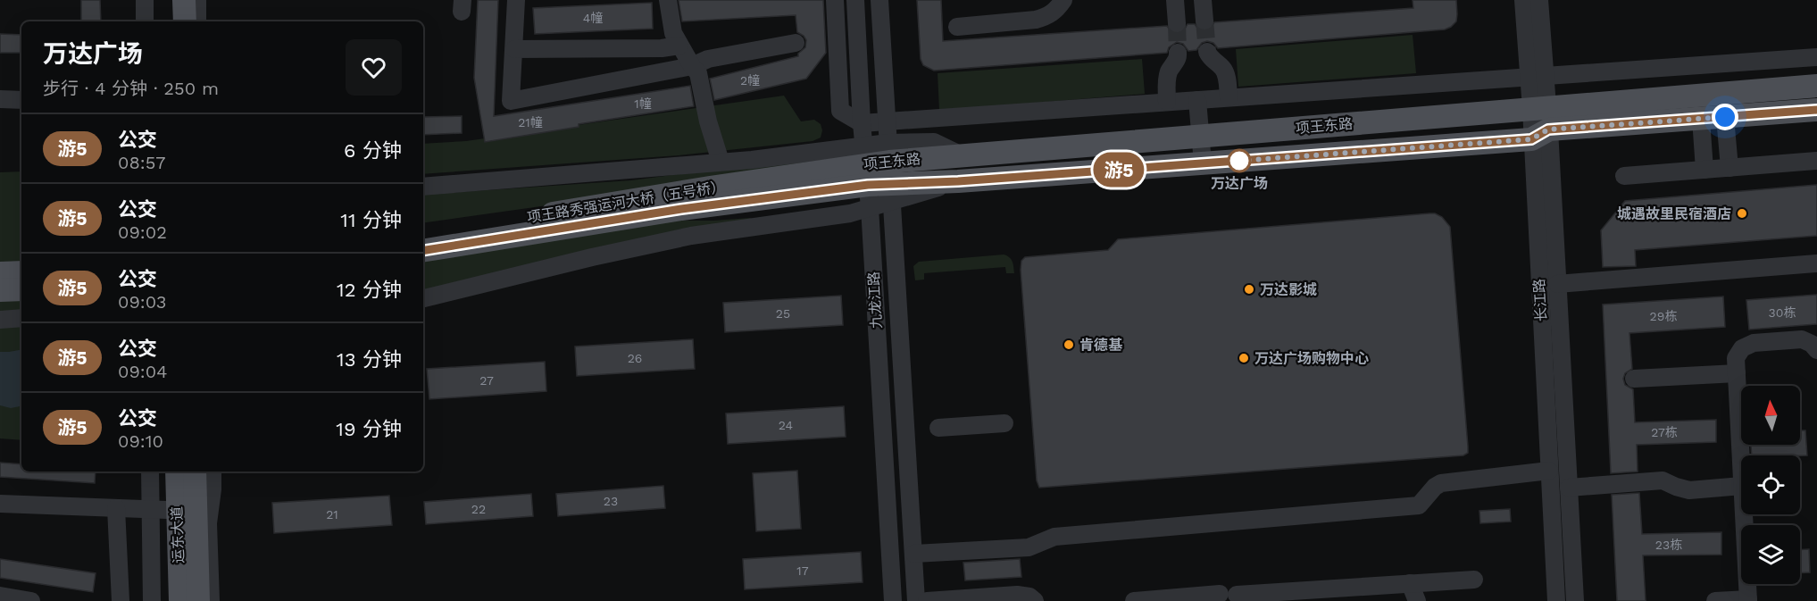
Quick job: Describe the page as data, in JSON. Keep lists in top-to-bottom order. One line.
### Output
{"streets":{"main road":["项王东路","项王路秀强运河大桥（五号桥）","运东大道"],"street":["九龙江路","长江路"]},"crossings":[["项王东路","项王路秀强运河大桥（五号桥）"],["项王东路","九龙江路"],["项王东路","长江路"]],"places":["万达广场","城遇故里民宿酒店","万达影城","肯德基","万达广场购物中心"],"lines":["bus line 游5"],"house_numbers":["4幢","2幢","1幢","21幢","30栋","25","29栋","26","27","24","27栋","23","22","21","23栋","17"],"north":"top","page":{"on_map":"游5","heading":["万达广场","步行 · 4 分钟 · 250 m"],"list":[{"mark":"游5","name":"公交","note":"08:57","value":"6 分钟"},{"mark":"游5","name":"公交","note":"09:02","value":"11 分钟"},{"mark":"游5","name":"公交","note":"09:03","value":"12 分钟"},{"mark":"游5","name":"公交","note":"09:04","value":"13 分钟"},{"mark":"游5","name":"公交","note":"09:10","value":"19 分钟"}]}}
